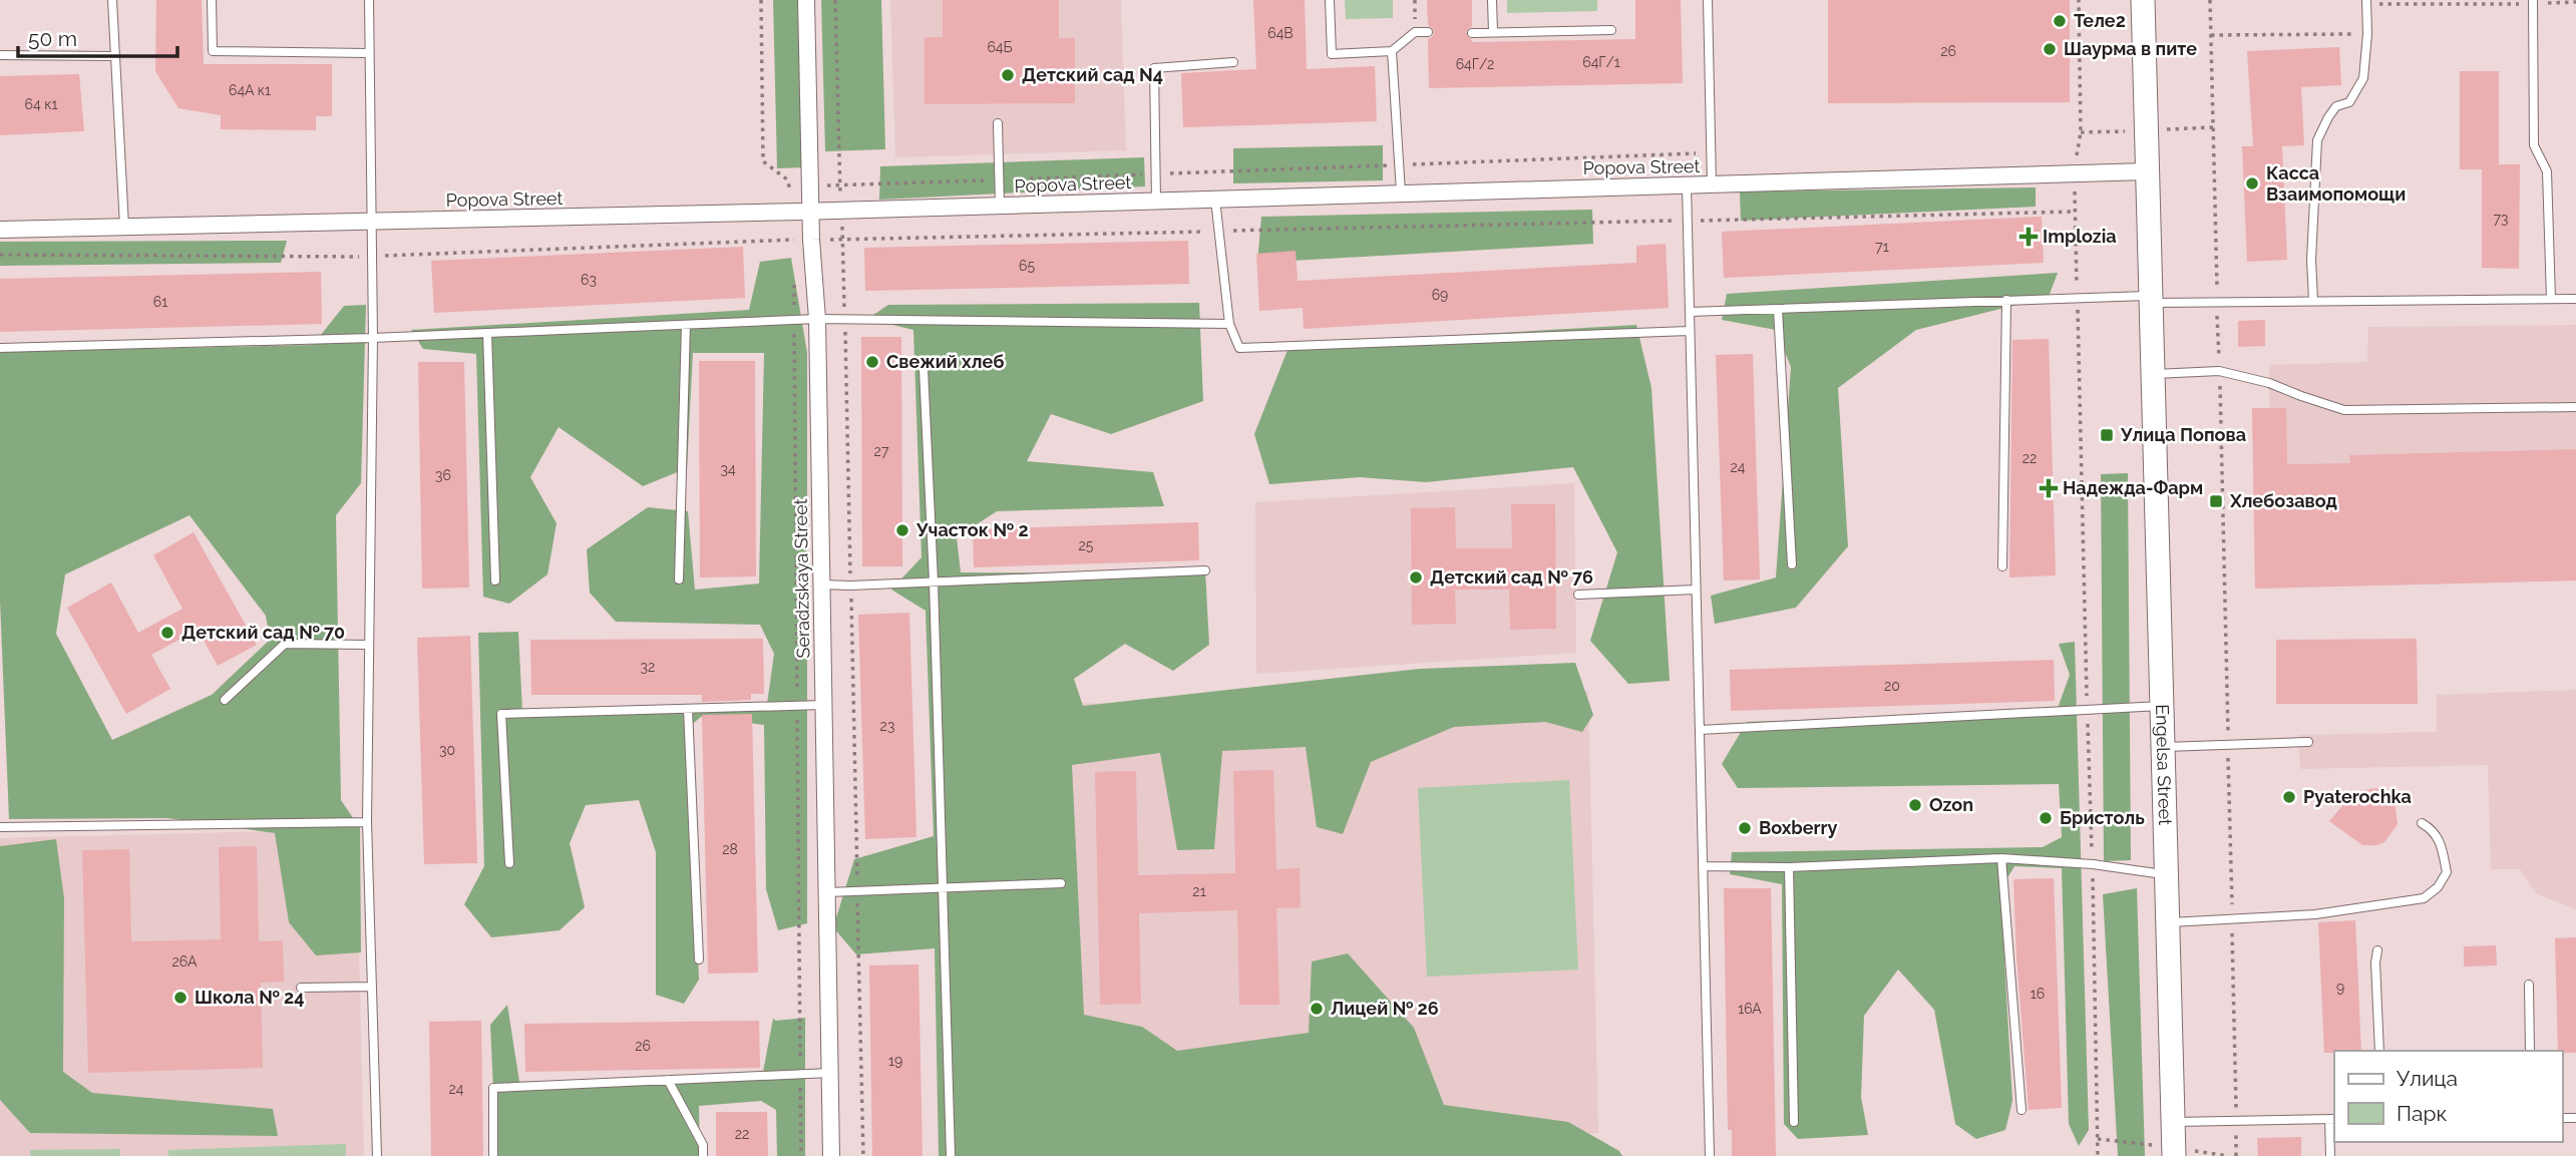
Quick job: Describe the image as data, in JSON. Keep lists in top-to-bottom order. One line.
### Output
{"streets":{"main road":["Engelsa Street"],"street":["Popova Street","Seradzskaya Street"]},"crossings":[["Popova Street","Seradzskaya Street"],["Popova Street","Engelsa Street"]],"places":{"other":["Теле2","Шаурма в пите","Детский сад N4","Касса Взаимопомощи","Свежий хлеб","Участок № 2","Детский сад № 76","Детский сад № 70","Pyaterochka","Ozon","Бристоль","Boxberry","Школа № 24","Лицей № 26"],"health":["Implozia","Надежда-Фарм"],"transit":["Улица Попова","Хлебозавод"]},"house_numbers":["64В","64Б","26","64Г/1","64Г/2","64А к1","64 к1","73","71","65","63","69","61","27","22","24","34","36","25","32","20","23","30","28","21","26А","9","16","16А","26","19","24","22"],"legend":["Улица","Парк"],"scale_bar":"50 m"}
